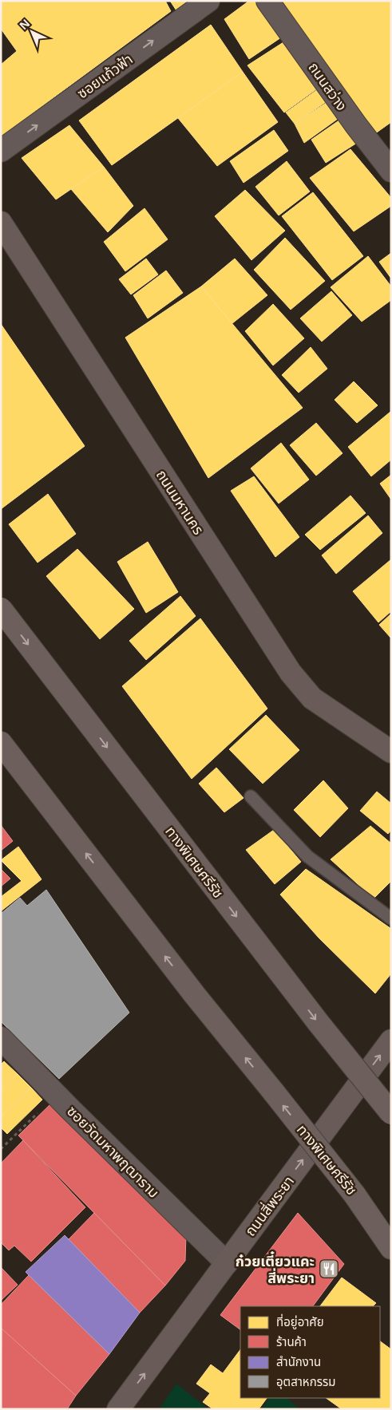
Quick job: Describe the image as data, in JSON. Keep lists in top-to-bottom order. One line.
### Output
{"streets":{"highway":["ทางพิเศษศรีรัช"],"main road":["ถนนมหานคร","ถนนสี่พระยา"],"street":["ซอยแก้วฟ้า","ถนนสว่าง","ซอยวัดมหาพฤฒาราม"]},"crossings":[["ซอยวัดมหาพฤฒาราม","ถนนสี่พระยา"]],"one_way":["ซอยแก้วฟ้า","ถนนสี่พระยา"],"places":{"restaurant":["ก๋วยเตี๋ยวแคะ สี่พระยา"]},"legend":["ที่อยู่อาศัย","ร้านค้า","สำนักงาน","อุตสาหกรรม"],"north":"top left"}
